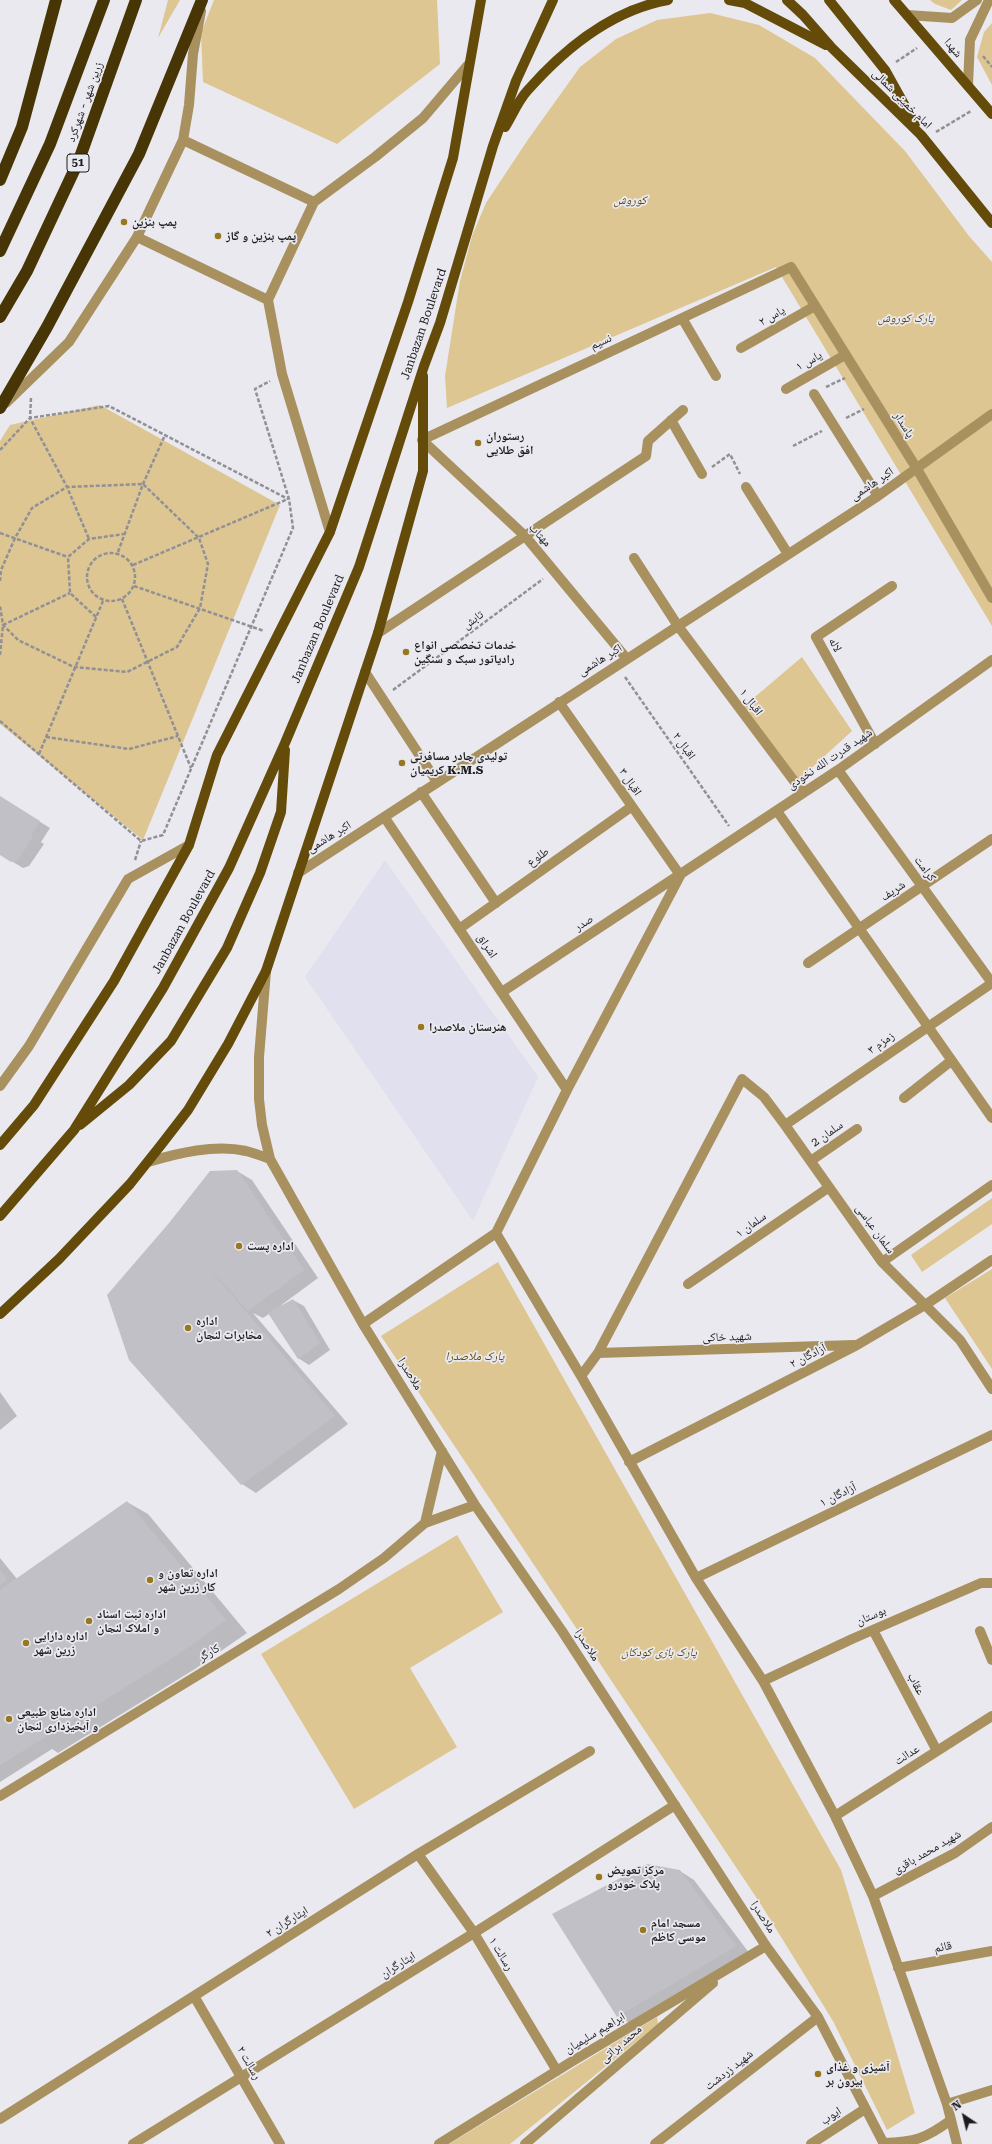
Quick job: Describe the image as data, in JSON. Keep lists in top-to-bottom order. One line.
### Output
{"streets":{"highway":["زرین شهر - شهرکرد","51"],"main road":["شهدا","امام خمینی شمالی","Janbazan Boulevard"],"street":["یاس ۲","نسیم","یاس ۱","پاسدار","اکبر هاشمی","مهتاب","لاله","اقبال ۱","شهید قدرت الله نخودی","اقبال ۳","طلوع","کرامت","شریف","صدر","اشراق","زمزم ۳","سلمان 2","سلمان ۱","سلمان عباسی","شهید خاکی","آزادگان ۲","ملاصدرا","آزادگان ۱","بوستان","کارگر","عقاب","عدالت","شهید محمد باقری","ایثارگران ۲","قائم","رسالت ۱","ایثارگران","ابراهیم سلیمیان","محمد براتی","رسالت ۲","شهید زردشت","ایوب"],"path":["تابش","اقبال ۲"]},"crossings":[["یاس ۲","پاسدار"],["نسیم","پاسدار"],["نسیم","مهتاب"],["یاس ۱","پاسدار"],["پاسدار","اکبر هاشمی"],["اکبر هاشمی","مهتاب"],["اکبر هاشمی","اقبال ۱"],["اکبر هاشمی","اقبال ۲"],["اکبر هاشمی","اقبال ۳"],["اکبر هاشمی","اشراق"],["مهتاب","تابش"],["لاله","شهید قدرت الله نخودی"],["اقبال ۱","شهید قدرت الله نخودی"],["اقبال ۲","شهید قدرت الله نخودی"],["شهید قدرت الله نخودی","اقبال ۳"],["شهید قدرت الله نخودی","کرامت"],["شهید قدرت الله نخودی","صدر"],["اقبال ۳","طلوع"],["اقبال ۳","صدر"],["طلوع","اشراق"],["کرامت","شریف"],["کرامت","زمزم ۳"],["صدر","اشراق"],["زمزم ۳","سلمان عباسی"],["سلمان 2","سلمان عباسی"],["سلمان ۱","سلمان عباسی"],["سلمان عباسی","شهید خاکی"],["سلمان عباسی","آزادگان ۲"],["شهید خاکی","آزادگان ۲"],["ملاصدرا","کارگر"],["ملاصدرا","ایثارگران"],["ملاصدرا","ابراهیم سلیمیان"],["ملاصدرا","شهید زردشت"],["ملاصدرا","ایوب"],["بوستان","عقاب"],["عقاب","عدالت"],["ایثارگران ۲","رسالت ۱"],["ایثارگران ۲","رسالت ۲"],["رسالت ۱","ایثارگران"],["رسالت ۱","ابراهیم سلیمیان"],["ایثارگران","رسالت ۲"],["ابراهیم سلیمیان","محمد براتی"]],"parks":["کوروش","پارک کوروش","پارک ملاصدرا","پارک بازی کودکان"],"places":["پمپ بنزین","پمپ بنزین و گاز","رستوران افق طلایی","خدمات تخصصی انواع رادیاتور سبک و سنگین","تولیدی چادر مسافرتی کریمیان K.M.S","هنرستان ملاصدرا","اداره پست","اداره مخابرات لنجان","اداره تعاون و کار زرین شهر","اداره ثبت اسناد و املاک لنجان","اداره دارایی زرین شهر","اداره منابع طبیعی و آبخیزداری لنجان","مرکز تعویض پلاک خودرو","مسجد امام موسی کاظم","آشپزی و غذای بیرون بر"],"north":"top left"}
